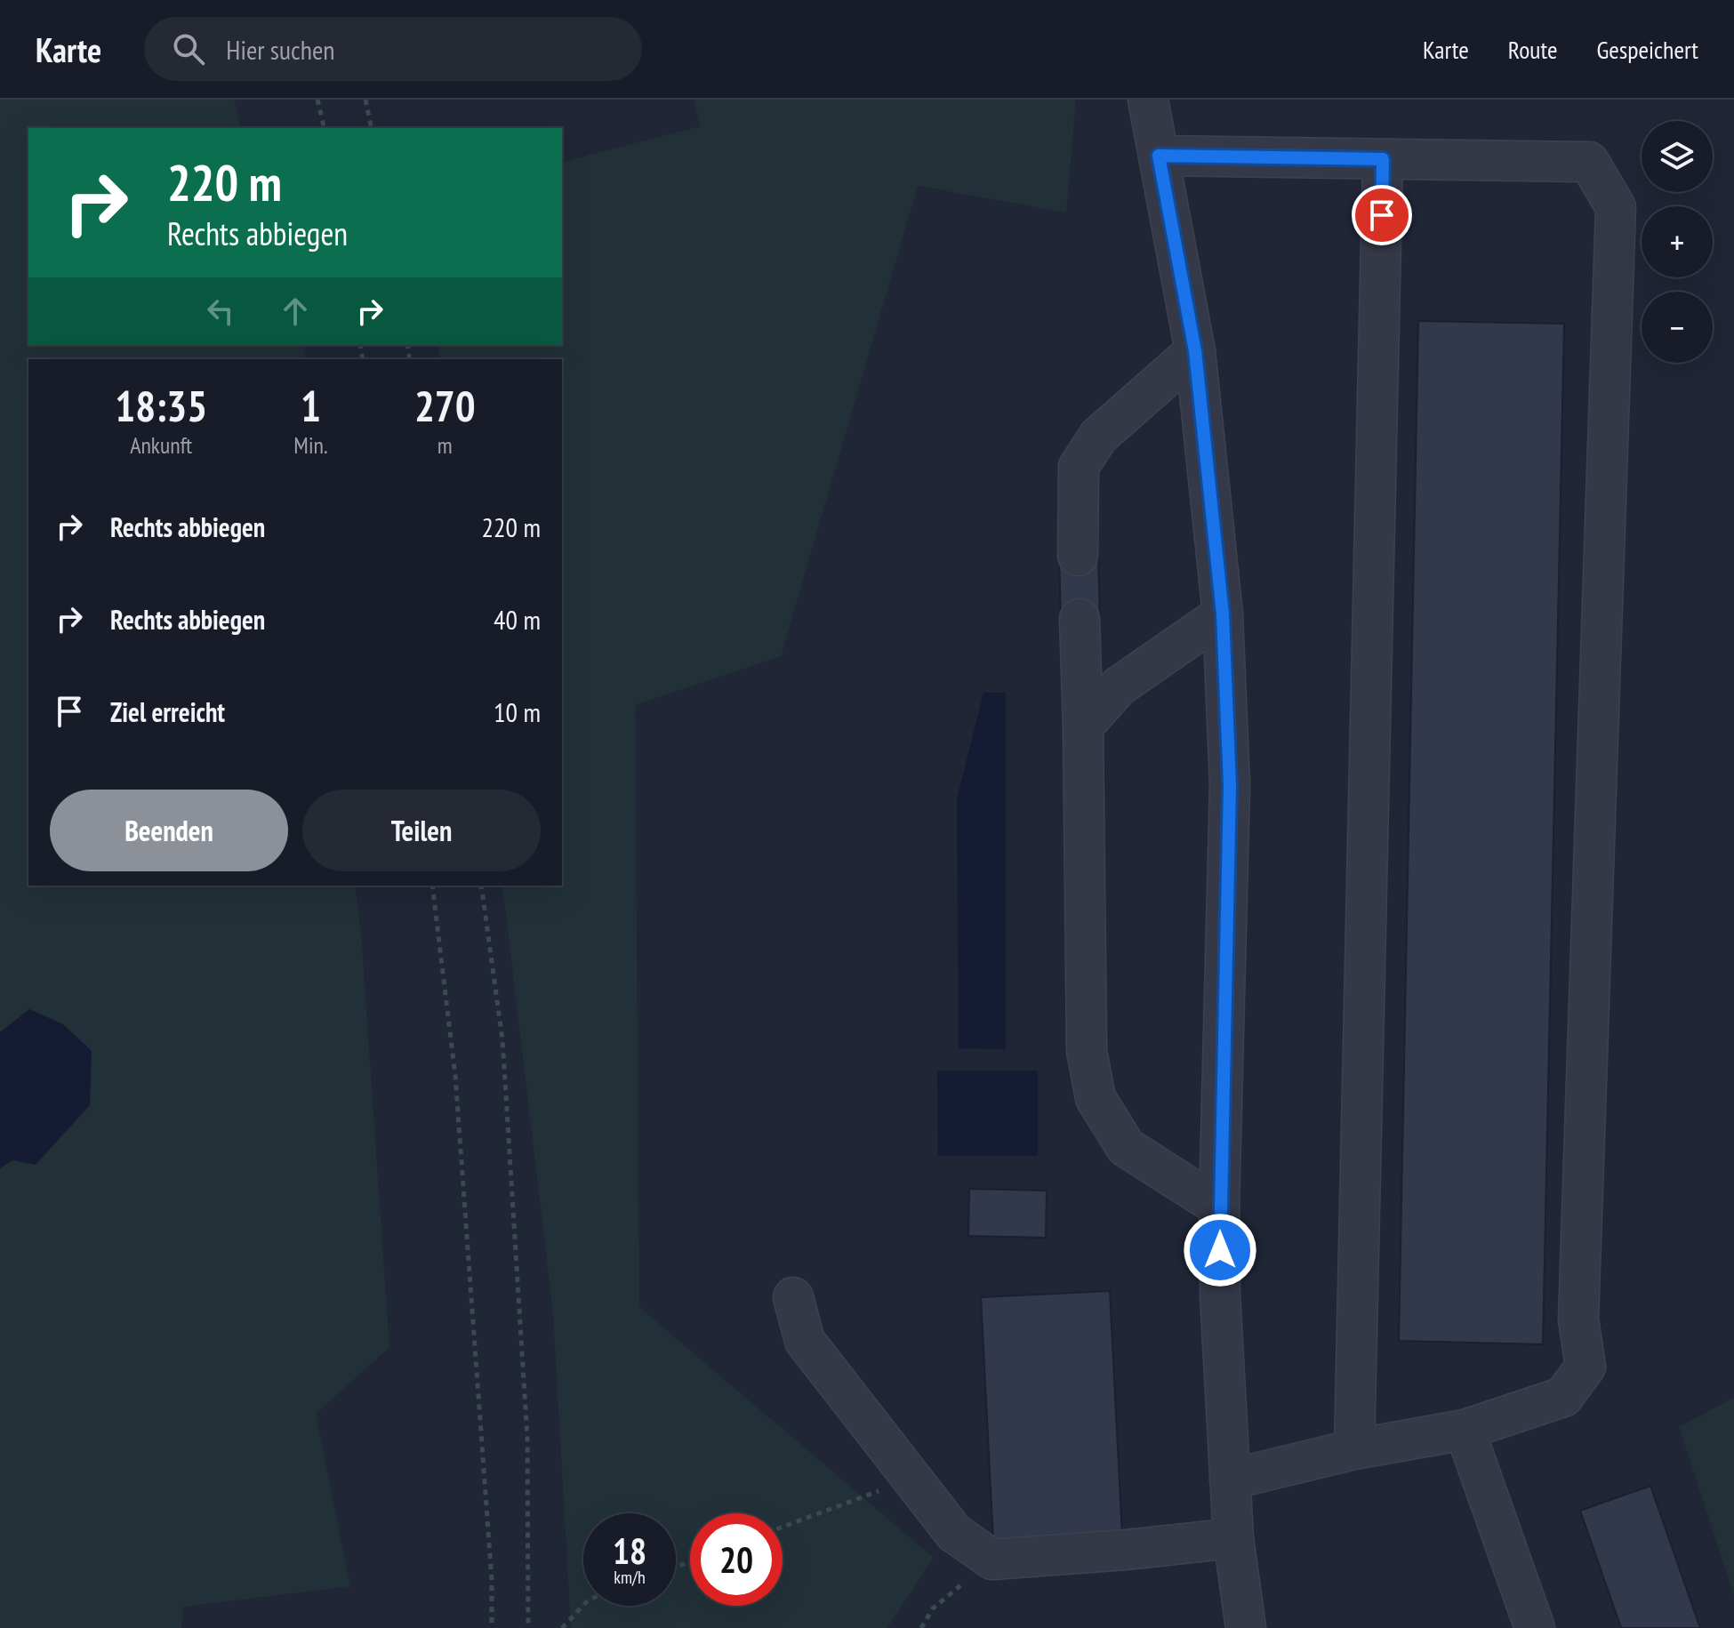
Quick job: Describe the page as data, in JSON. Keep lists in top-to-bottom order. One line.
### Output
{"page":{"header":"Karte","search":"Hier suchen","nav":["Karte","Route","Gespeichert"],"map_buttons":["+","−"],"turn":["220 m","Rechts abbiegen"],"eta":["18:35","Ankunft","1","Min.","270","m"],"list":[{"name":"Rechts abbiegen","value":"220 m"},{"name":"Rechts abbiegen","value":"40 m"},{"name":"Ziel erreicht","value":"10 m"}],"buttons":["Beenden","Teilen"],"speed":"18 km/h","limit":"20"}}
